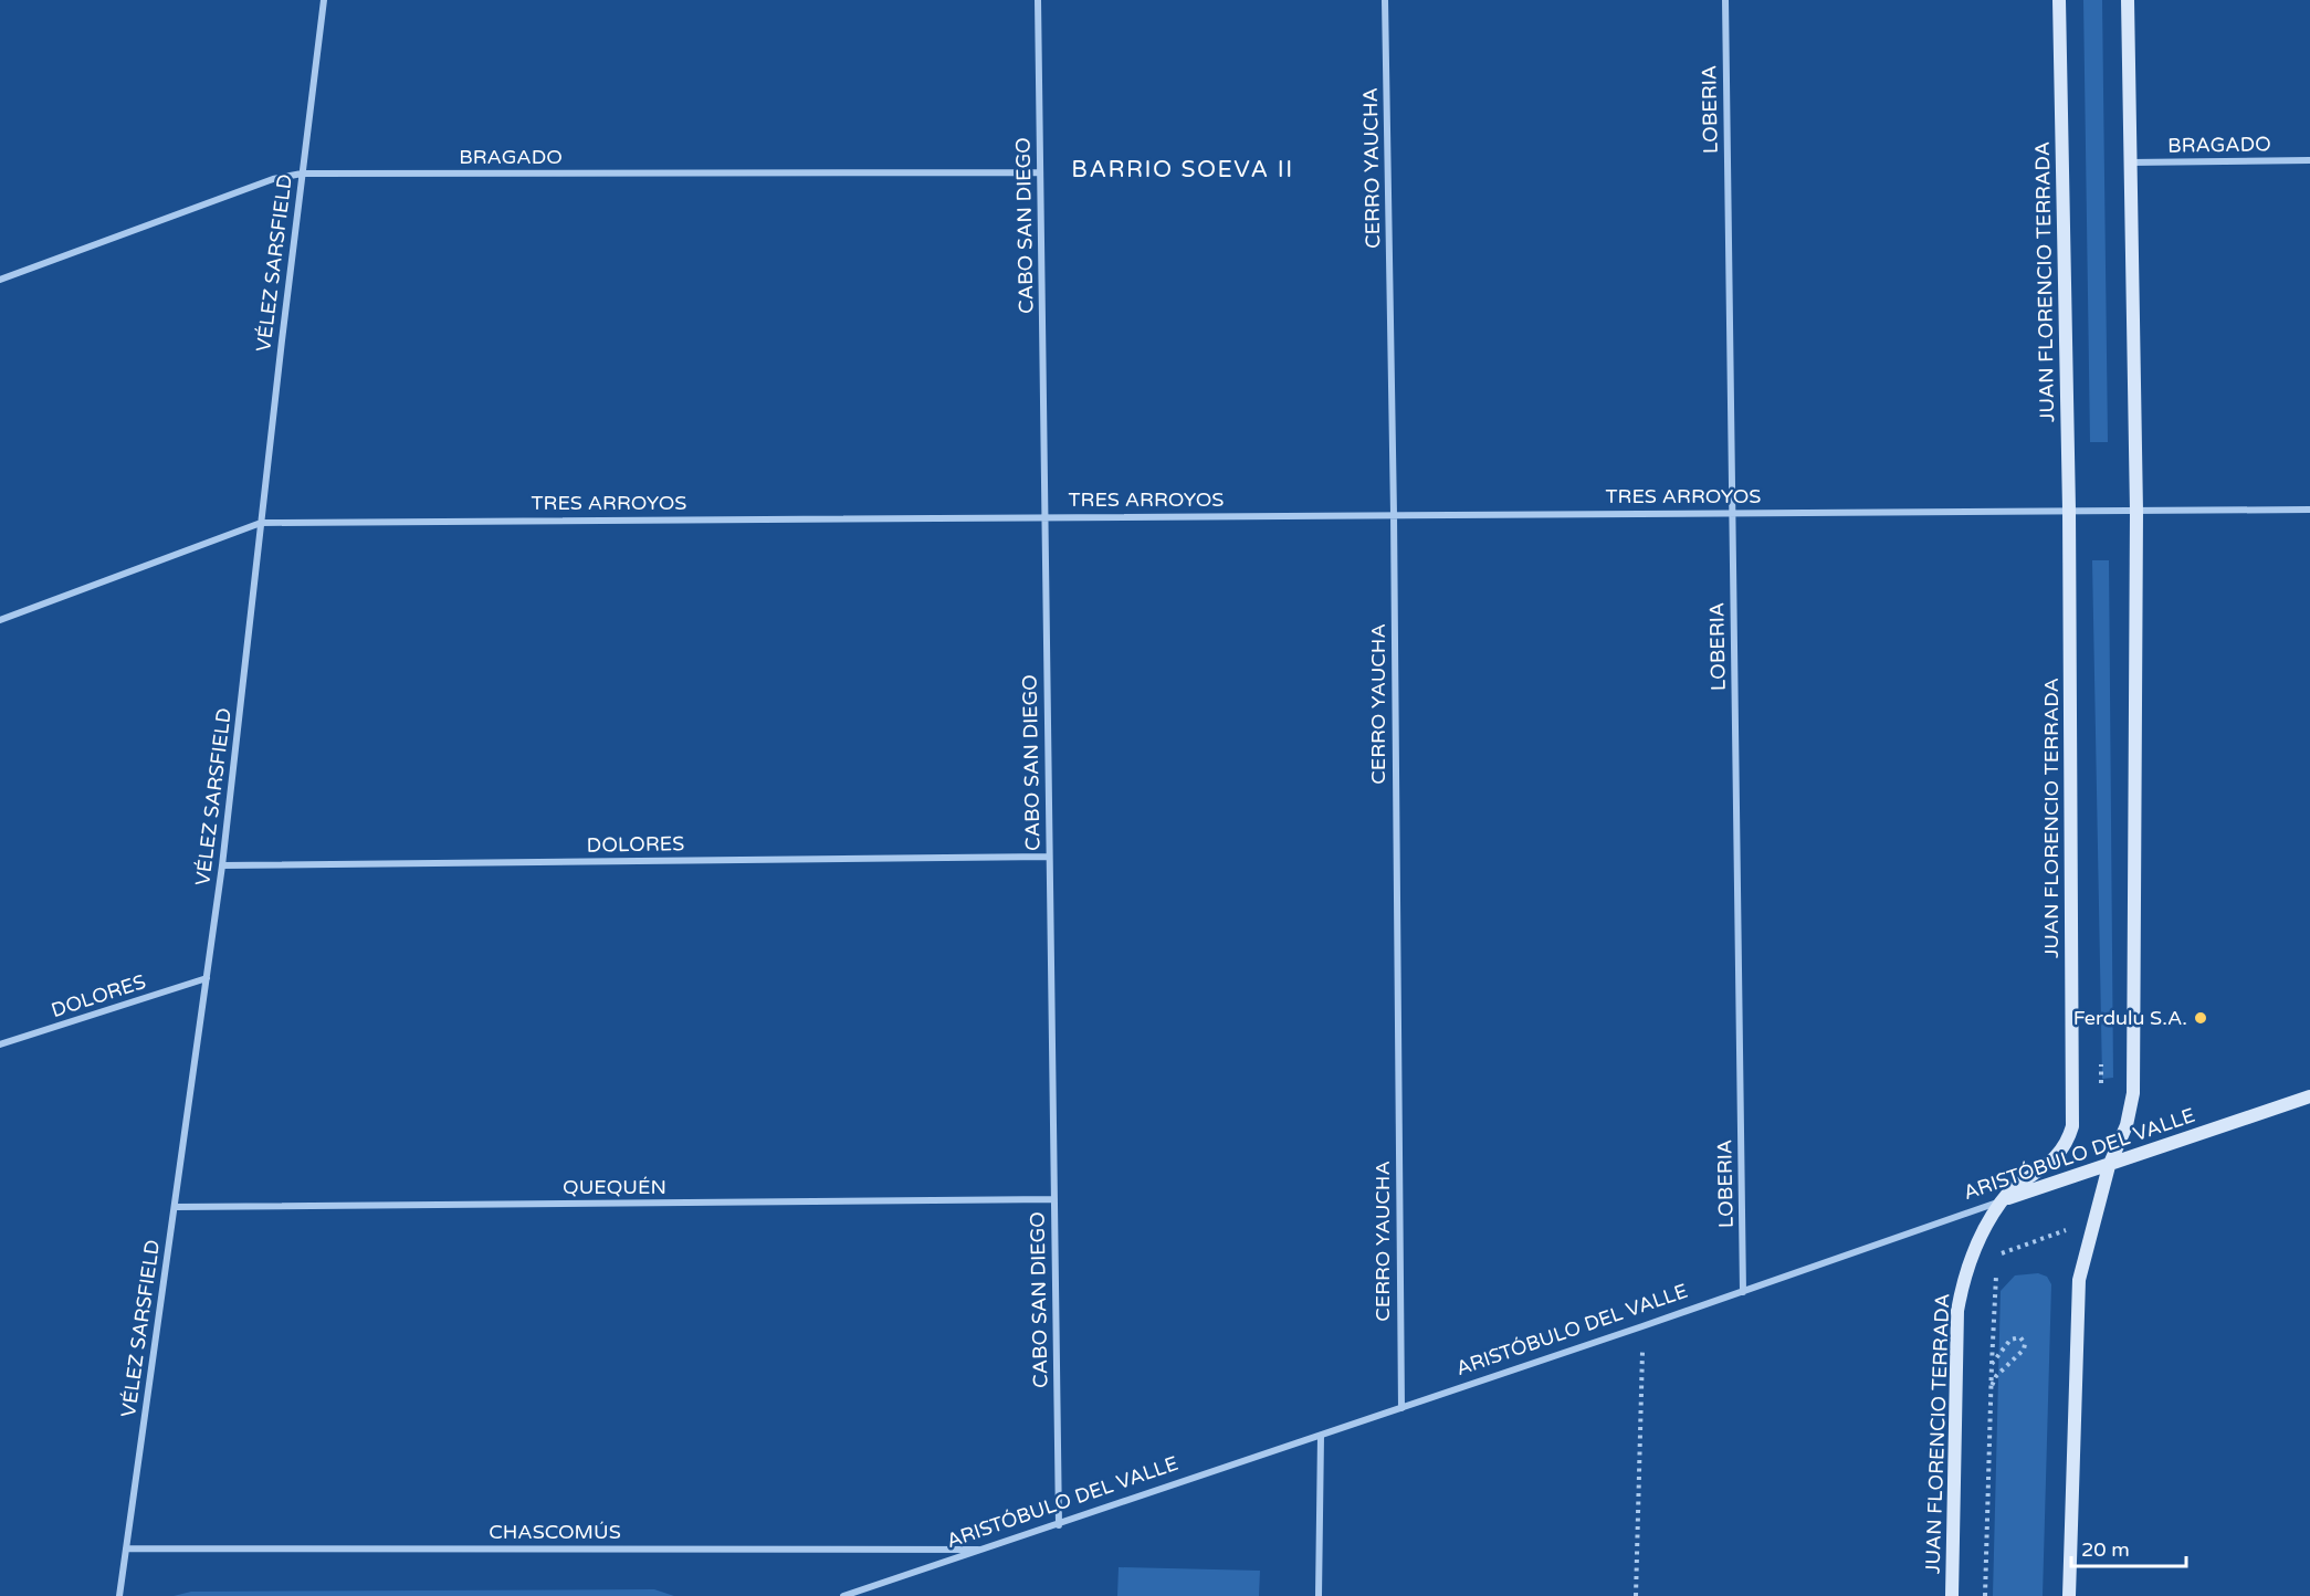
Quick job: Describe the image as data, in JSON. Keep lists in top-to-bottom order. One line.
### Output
{"streets":{"street":["LOBERIA","BRAGADO","CERRO YAUCHA","CABO SAN DIEGO","VÉLEZ SARSFIELD","JUAN FLORENCIO TERRADA","TRES ARROYOS","DOLORES","ARISTÓBULO DEL VALLE","QUEQUÉN","CHASCOMÚS"]},"crossings":[["LOBERIA","TRES ARROYOS"],["LOBERIA","ARISTÓBULO DEL VALLE"],["BRAGADO","CABO SAN DIEGO"],["BRAGADO","VÉLEZ SARSFIELD"],["CERRO YAUCHA","TRES ARROYOS"],["CERRO YAUCHA","ARISTÓBULO DEL VALLE"],["CABO SAN DIEGO","TRES ARROYOS"],["CABO SAN DIEGO","DOLORES"],["CABO SAN DIEGO","ARISTÓBULO DEL VALLE"],["CABO SAN DIEGO","QUEQUÉN"],["VÉLEZ SARSFIELD","TRES ARROYOS"],["VÉLEZ SARSFIELD","DOLORES"],["VÉLEZ SARSFIELD","QUEQUÉN"],["VÉLEZ SARSFIELD","CHASCOMÚS"],["JUAN FLORENCIO TERRADA","TRES ARROYOS"],["JUAN FLORENCIO TERRADA","ARISTÓBULO DEL VALLE"],["ARISTÓBULO DEL VALLE","CHASCOMÚS"]],"districts":["BARRIO SOEVA II"],"places":["Ferdulu S.A."],"scale_bar":"20 m"}
